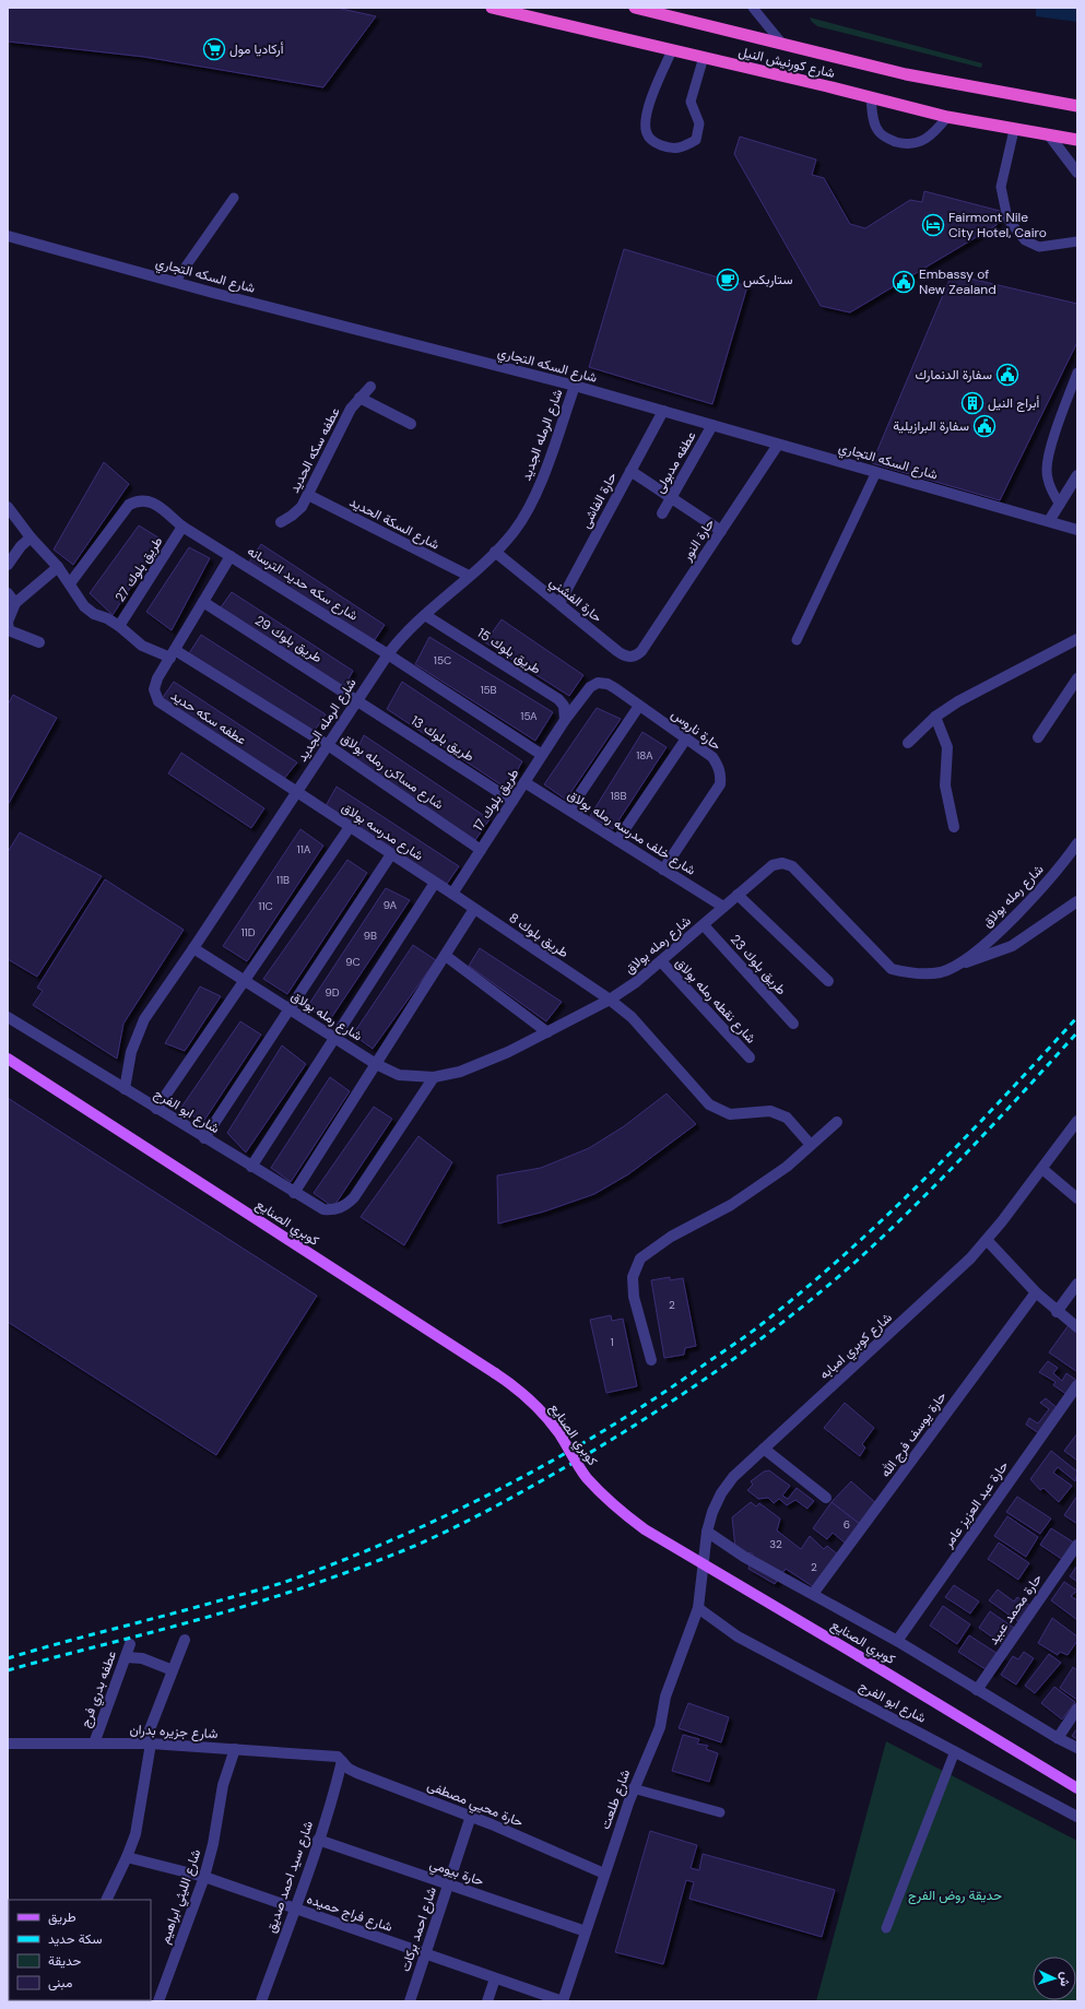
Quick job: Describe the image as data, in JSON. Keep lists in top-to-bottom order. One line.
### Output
{"streets":{"highway":["شارع كورنيش النيل"],"main road":["كوبري الصنايع"],"street":["شارع السكه التجاري","شارع الرمله الجديد","عطفه سكه الحديد","عطفه مدبولى","حارة الفاشى","شارع السكة الحديد","حارة النور","طريق بلوك 27","شارع سكه حديد الترسانه","حارة الفشني","طريق بلوك 29","طريق بلوك 15","عطفه سكه حديد","حارة ناروس","طريق بلوك 13","شارع مساكن رمله بولاق","طريق بلوك 17","شارع مدرسه بولاق","شارع خلف مدرسه رمله بولاق","شارع رمله بولاق","طريق بلوك 8","طريق بلوك 23","شارع نقطه رمله بولاق","شارع ابو الفرج","شارع كوبري امبابه","حارة يوسف فرج الله","حارة عبد العزيز عامر","حارة محمد عبيد","عطفه بدري فرج","شارع جزيره بدران","شارع طلعت","حارة محيي مصطفى","حارة بيومي","شارع سيد احمد صديق","شارع الليثي ابراهيم","شارع فراج حميده","شارع احمد بركات"]},"crossings":[["شارع السكه التجاري","شارع الرمله الجديد"],["شارع السكه التجاري","عطفه مدبولى"],["شارع السكه التجاري","حارة الفاشى"],["شارع السكه التجاري","حارة النور"],["شارع الرمله الجديد","شارع السكة الحديد"],["شارع الرمله الجديد","شارع سكه حديد الترسانه"],["شارع الرمله الجديد","حارة الفشني"],["شارع الرمله الجديد","طريق بلوك 29"],["شارع الرمله الجديد","طريق بلوك 15"],["شارع الرمله الجديد","عطفه سكه حديد"],["شارع الرمله الجديد","طريق بلوك 13"],["شارع الرمله الجديد","شارع مساكن رمله بولاق"],["شارع الرمله الجديد","شارع مدرسه بولاق"],["شارع الرمله الجديد","شارع رمله بولاق"],["شارع الرمله الجديد","شارع ابو الفرج"],["عطفه سكه الحديد","شارع السكة الحديد"],["حارة الفاشى","حارة الفشني"],["حارة النور","حارة الفشني"],["طريق بلوك 27","شارع سكه حديد الترسانه"],["طريق بلوك 27","شارع مساكن رمله بولاق"],["شارع سكه حديد الترسانه","عطفه سكه حديد"],["شارع سكه حديد الترسانه","شارع مساكن رمله بولاق"],["شارع سكه حديد الترسانه","طريق بلوك 17"],["طريق بلوك 29","عطفه سكه حديد"],["طريق بلوك 29","طريق بلوك 13"],["طريق بلوك 15","حارة ناروس"],["طريق بلوك 15","طريق بلوك 17"],["عطفه سكه حديد","شارع مساكن رمله بولاق"],["عطفه سكه حديد","شارع مدرسه بولاق"],["حارة ناروس","طريق بلوك 17"],["حارة ناروس","شارع خلف مدرسه رمله بولاق"],["طريق بلوك 13","طريق بلوك 17"],["شارع مساكن رمله بولاق","طريق بلوك 17"],["طريق بلوك 17","شارع مدرسه بولاق"],["طريق بلوك 17","شارع خلف مدرسه رمله بولاق"],["طريق بلوك 17","طريق بلوك 8"],["شارع مدرسه بولاق","طريق بلوك 8"],["شارع خلف مدرسه رمله بولاق","شارع رمله بولاق"],["شارع رمله بولاق","طريق بلوك 8"],["شارع رمله بولاق","طريق بلوك 23"],["شارع رمله بولاق","شارع نقطه رمله بولاق"],["شارع رمله بولاق","شارع ابو الفرج"],["شارع ابو الفرج","شارع كوبري امبابه"],["شارع ابو الفرج","شارع طلعت"],["شارع كوبري امبابه","شارع طلعت"],["عطفه بدري فرج","شارع جزيره بدران"],["شارع جزيره بدران","حارة محيي مصطفى"],["شارع جزيره بدران","شارع سيد احمد صديق"],["شارع جزيره بدران","شارع الليثي ابراهيم"],["شارع طلعت","حارة محيي مصطفى"],["شارع طلعت","حارة بيومي"],["شارع طلعت","شارع فراج حميده"],["حارة محيي مصطفى","شارع سيد احمد صديق"],["حارة محيي مصطفى","شارع احمد بركات"],["حارة بيومي","شارع سيد احمد صديق"],["حارة بيومي","شارع احمد بركات"],["شارع سيد احمد صديق","شارع فراج حميده"],["شارع الليثي ابراهيم","شارع فراج حميده"],["شارع فراج حميده","شارع احمد بركات"]],"parks":["حديقة روض الفرج"],"places":{"supermarket":["أركاديا مول"],"hotel":["Fairmont Nile City Hotel, Cairo"],"cafe":["ستاربكس"],"public building":["Embassy of New Zealand","سفارة الدنمارك","سفارة البرازيلية"],"building":["أبراج النيل"]},"house_numbers":["15C","15B","15A","18A","18B","11A","11B","9A","11C","11D","9B","9C","9D","2","1","6","32","2"],"legend":["طريق","سكة حديد","حديقة","مبنى"],"north":"right"}
